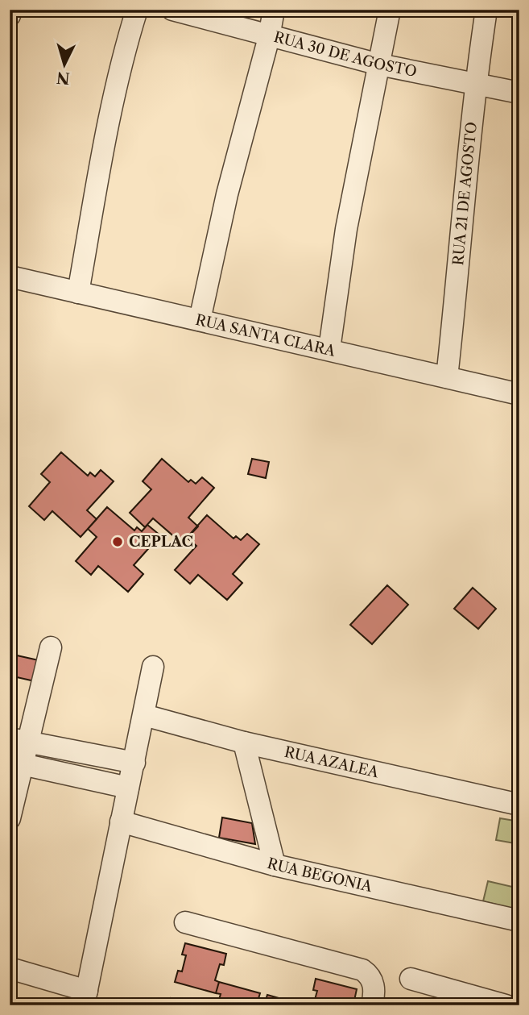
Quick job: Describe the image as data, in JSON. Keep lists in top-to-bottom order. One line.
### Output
{"streets":{"street":["RUA 30 DE AGOSTO","RUA 21 DE AGOSTO","RUA SANTA CLARA","RUA AZALEA","RUA BEGONIA"]},"crossings":[["RUA 30 DE AGOSTO","RUA 21 DE AGOSTO"],["RUA 21 DE AGOSTO","RUA SANTA CLARA"]],"places":["CEPLAC"],"north":"bottom"}
